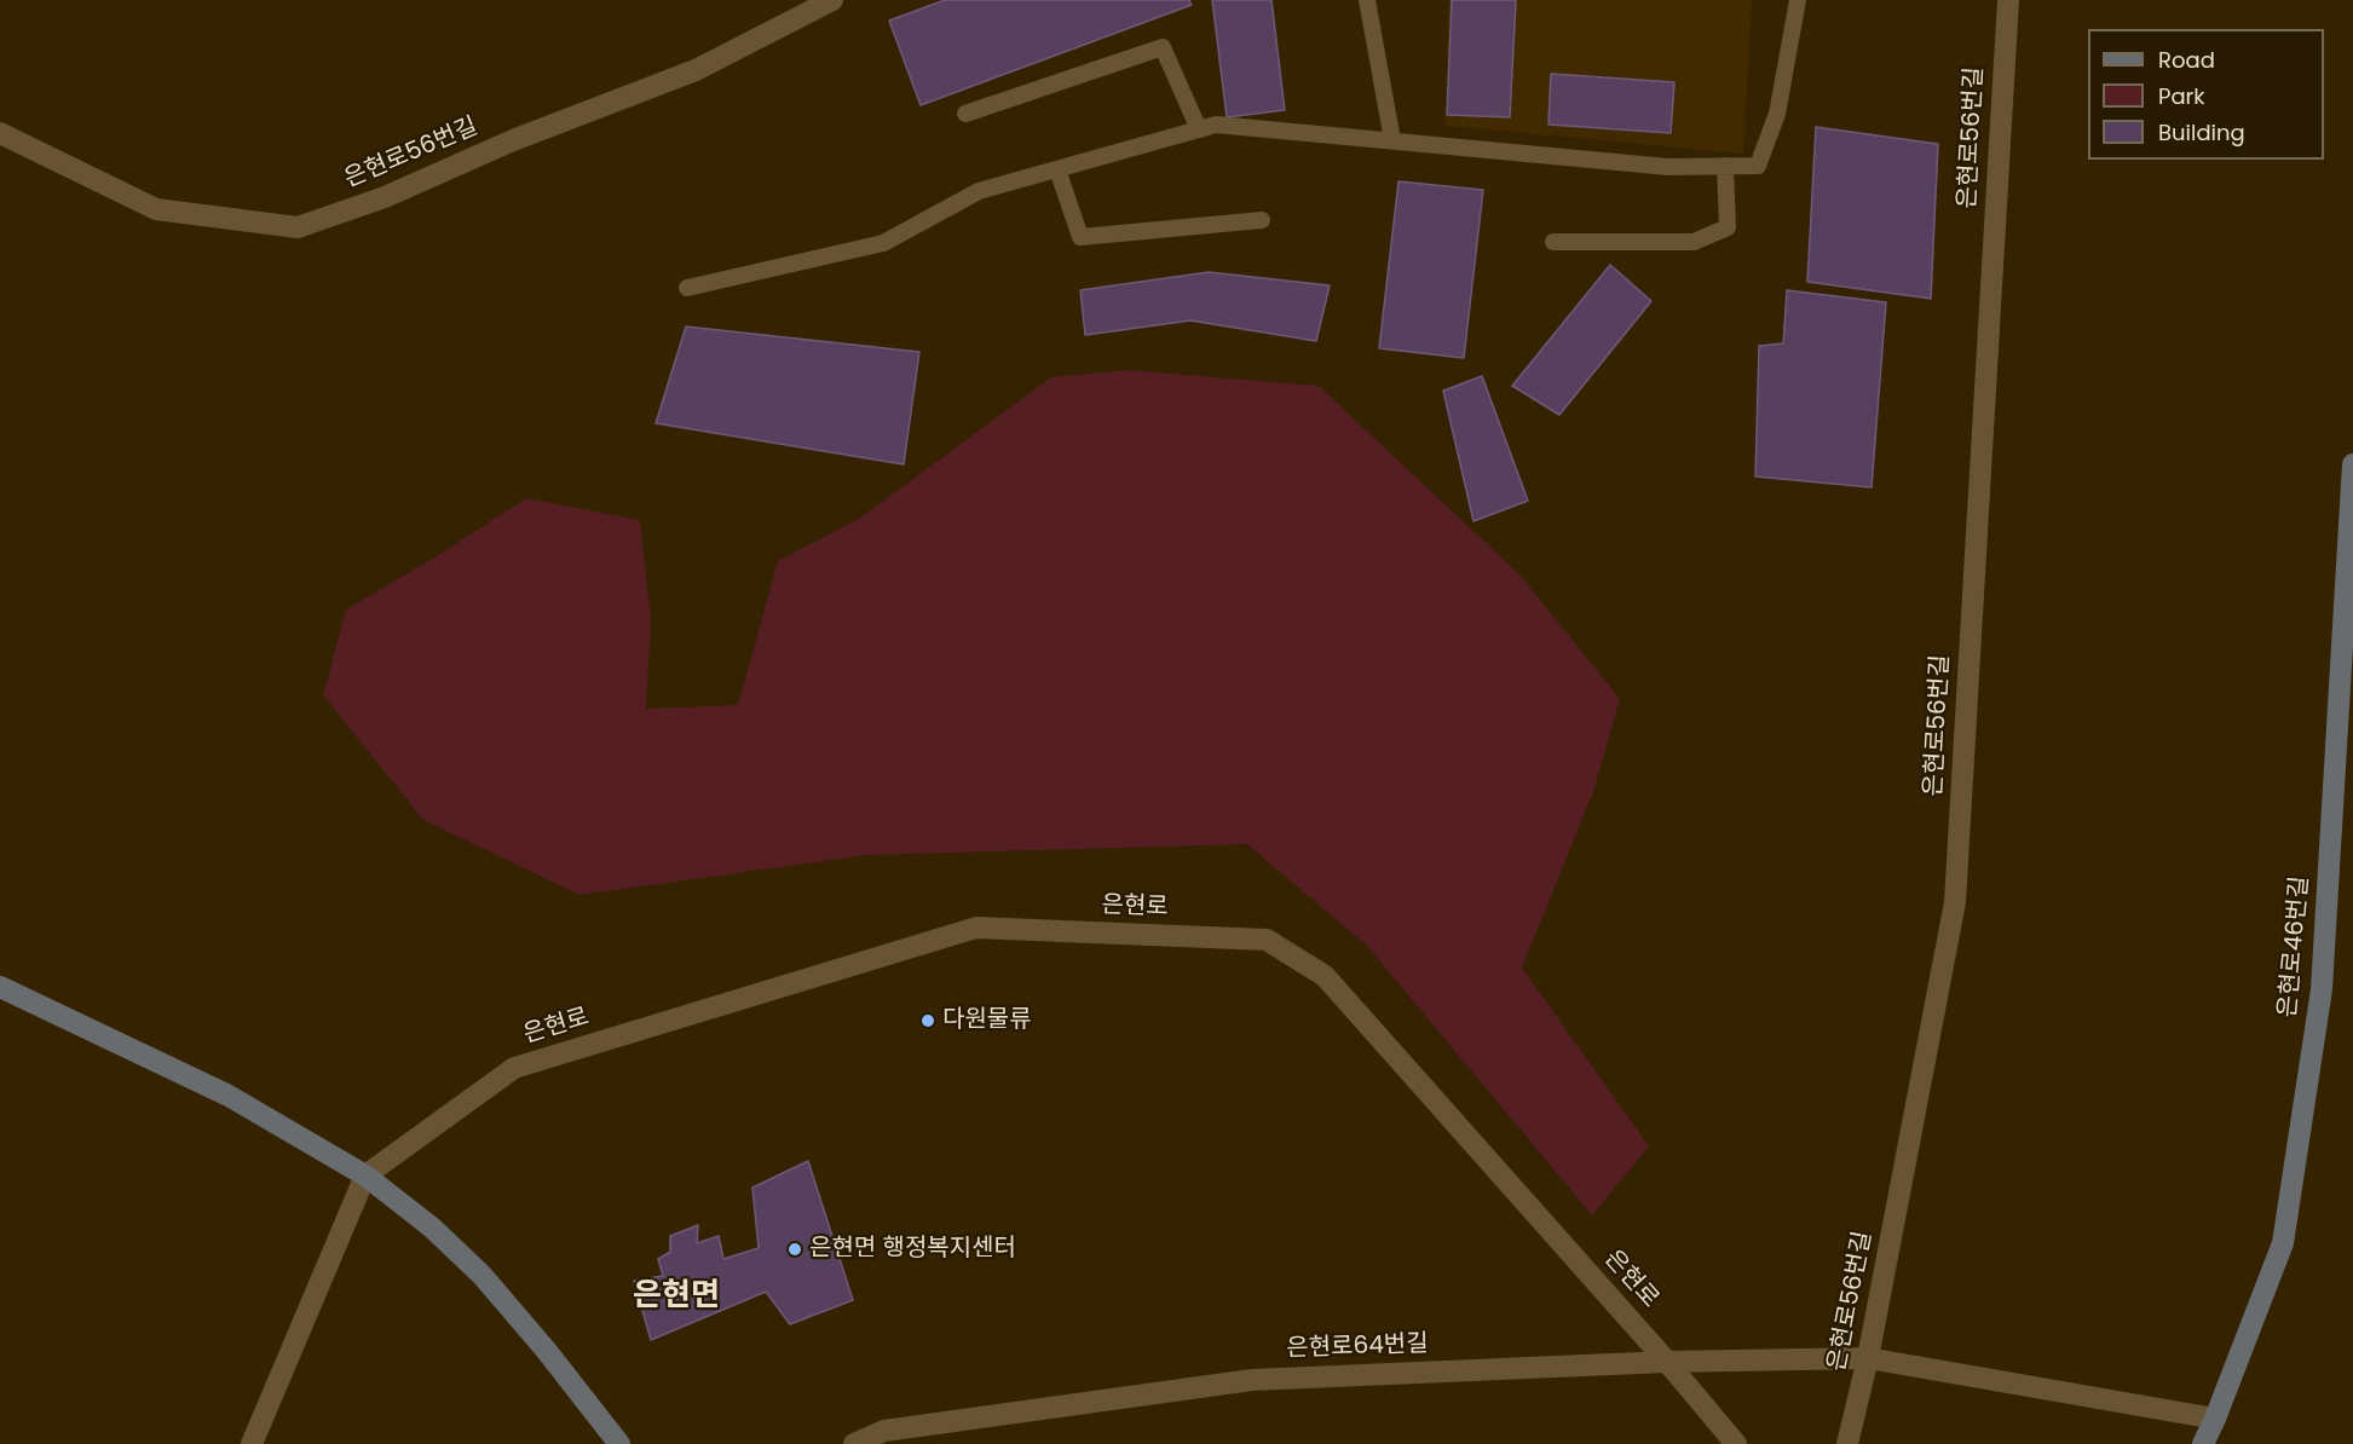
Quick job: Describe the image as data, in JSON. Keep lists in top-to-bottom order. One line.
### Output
{"streets":{"street":["은현로56번길","은현로","은현로46번길","은현로64번길"]},"crossings":[["은현로56번길","은현로64번길"],["은현로","은현로64번길"]],"districts":["은현면"],"places":["다원물류","은현면 행정복지센터"],"legend":["Road","Park","Building"]}
